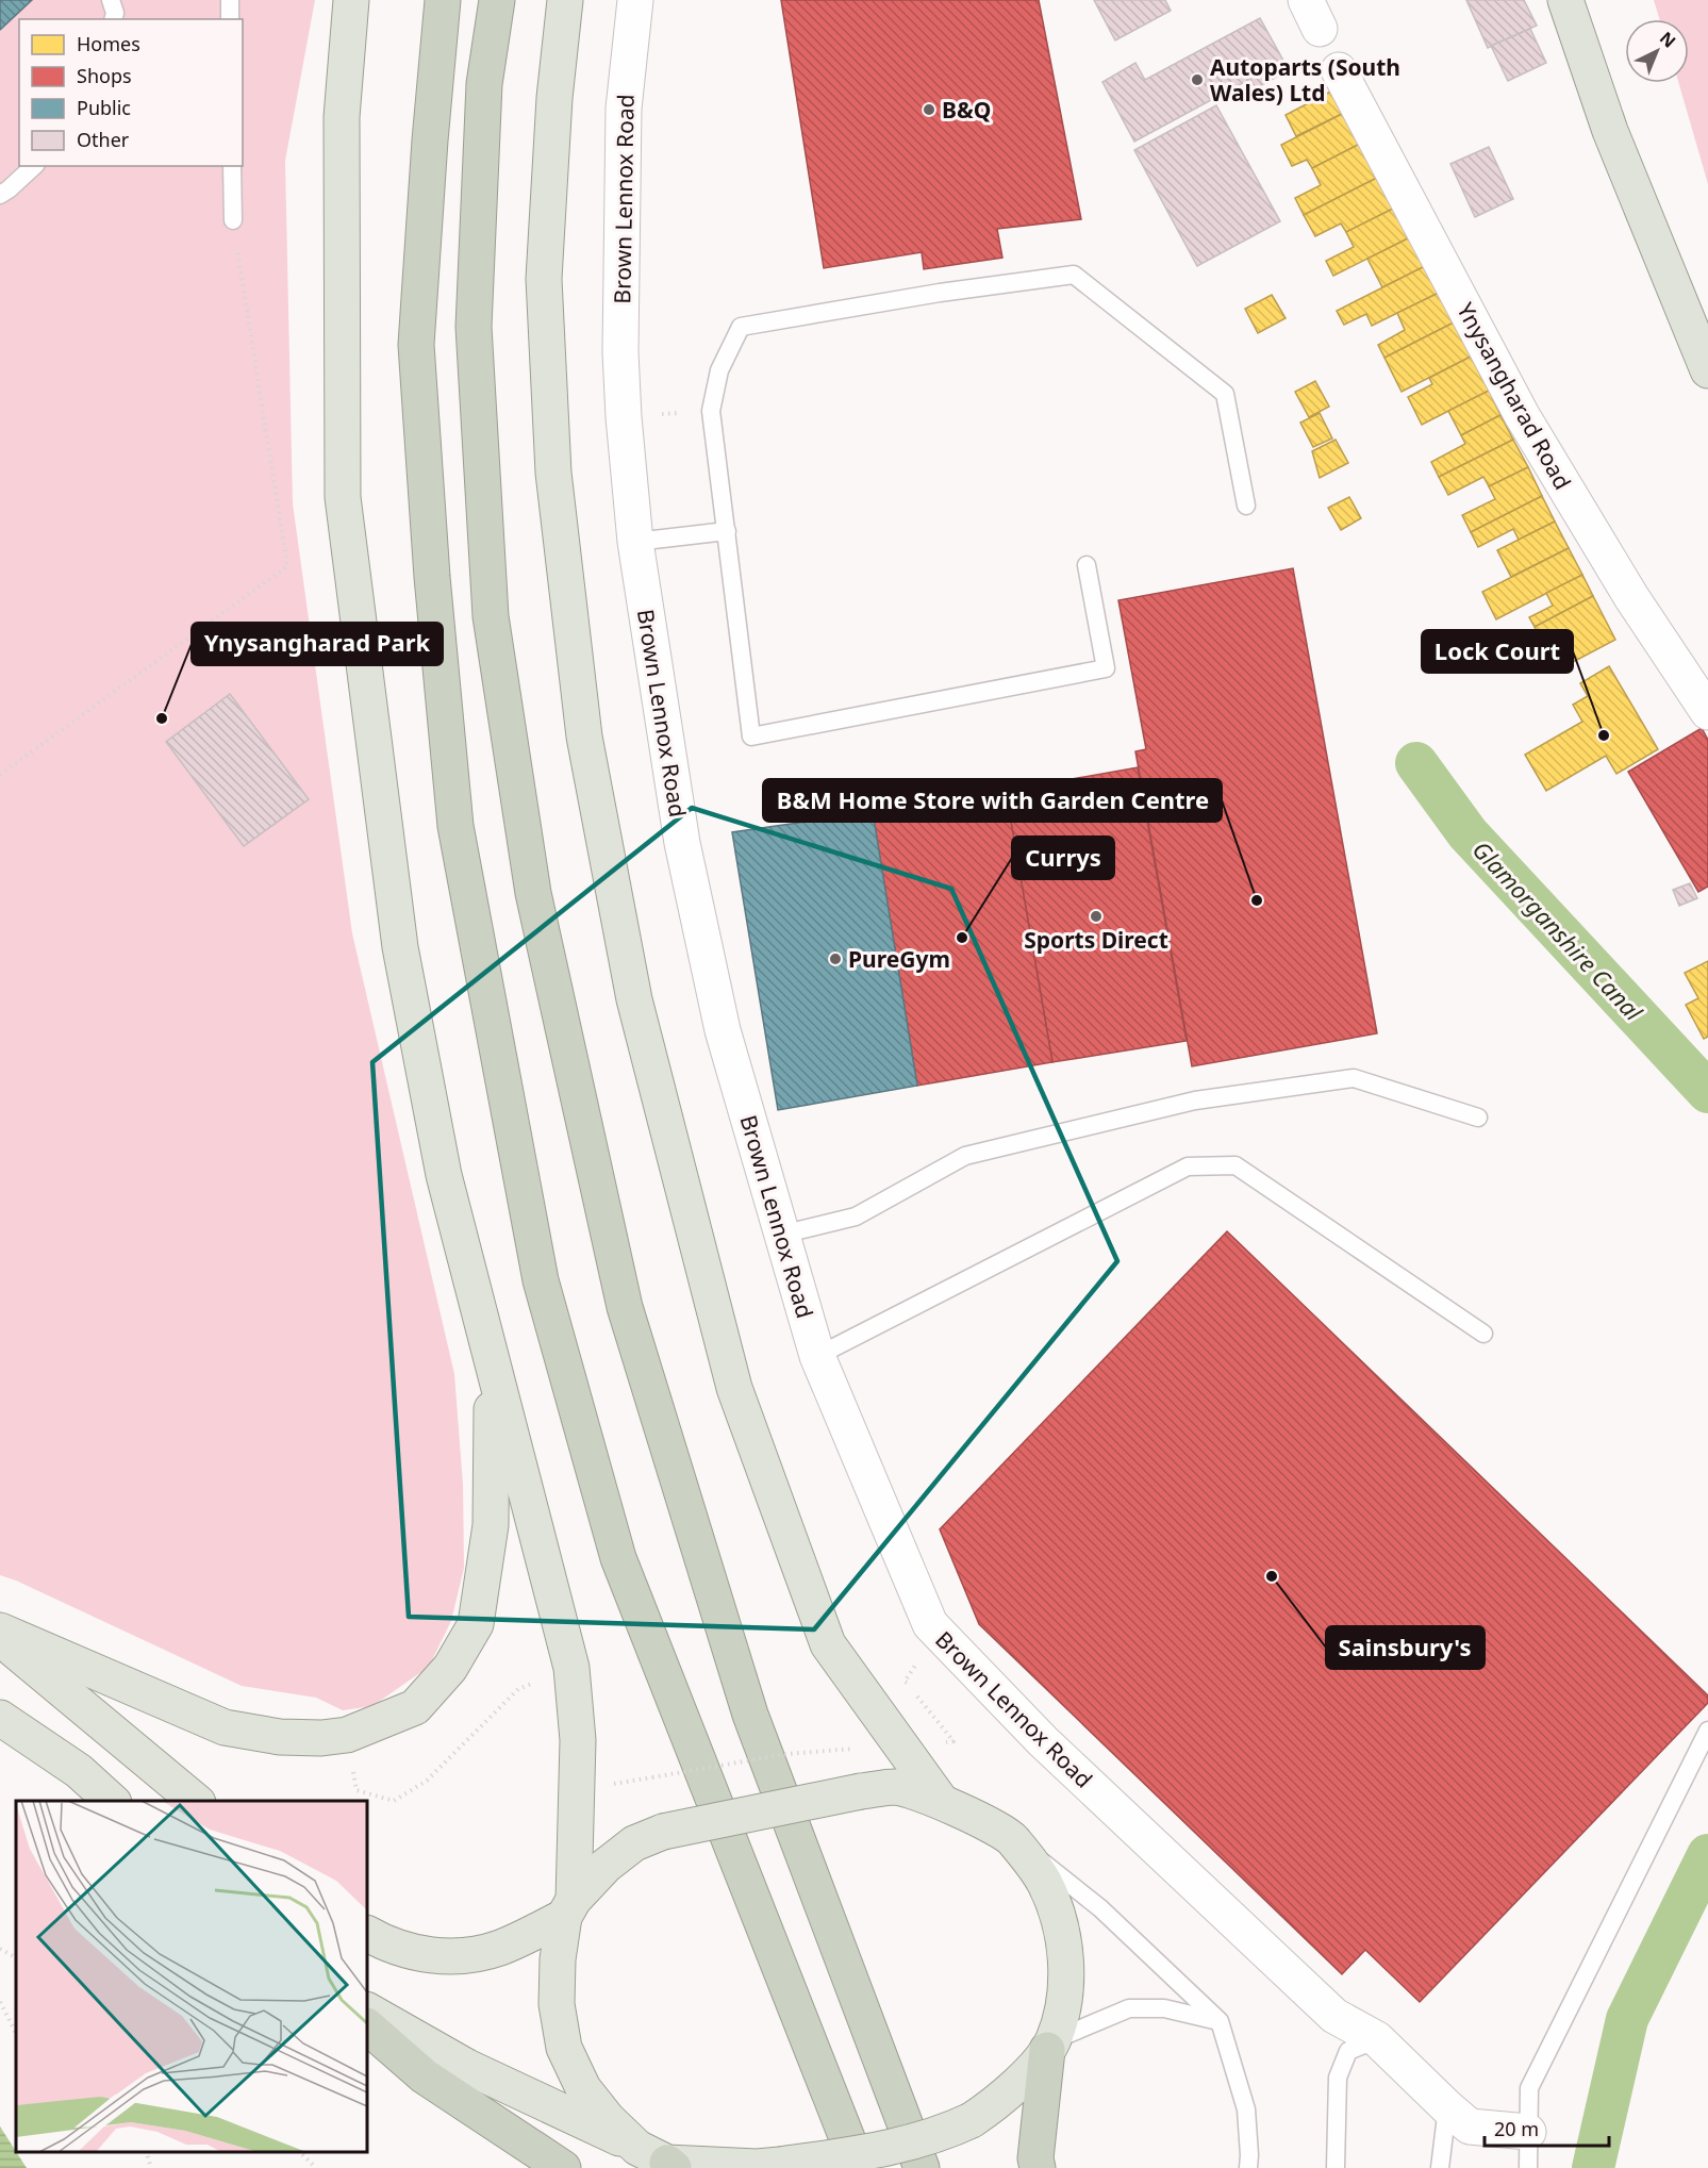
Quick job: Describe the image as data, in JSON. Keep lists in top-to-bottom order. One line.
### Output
{"streets":{"street":["Brown Lennox Road","Ynysangharad Road"]},"water":["Glamorganshire Canal"],"places":["Autoparts (South Wales) Ltd","B&Q","Ynysangharad Park","Lock Court","B&M Home Store with Garden Centre","Sports Direct","Currys","PureGym","Sainsbury's"],"legend":["Homes","Shops","Public","Other"],"scale_bar":"20 m","north":"top right"}
